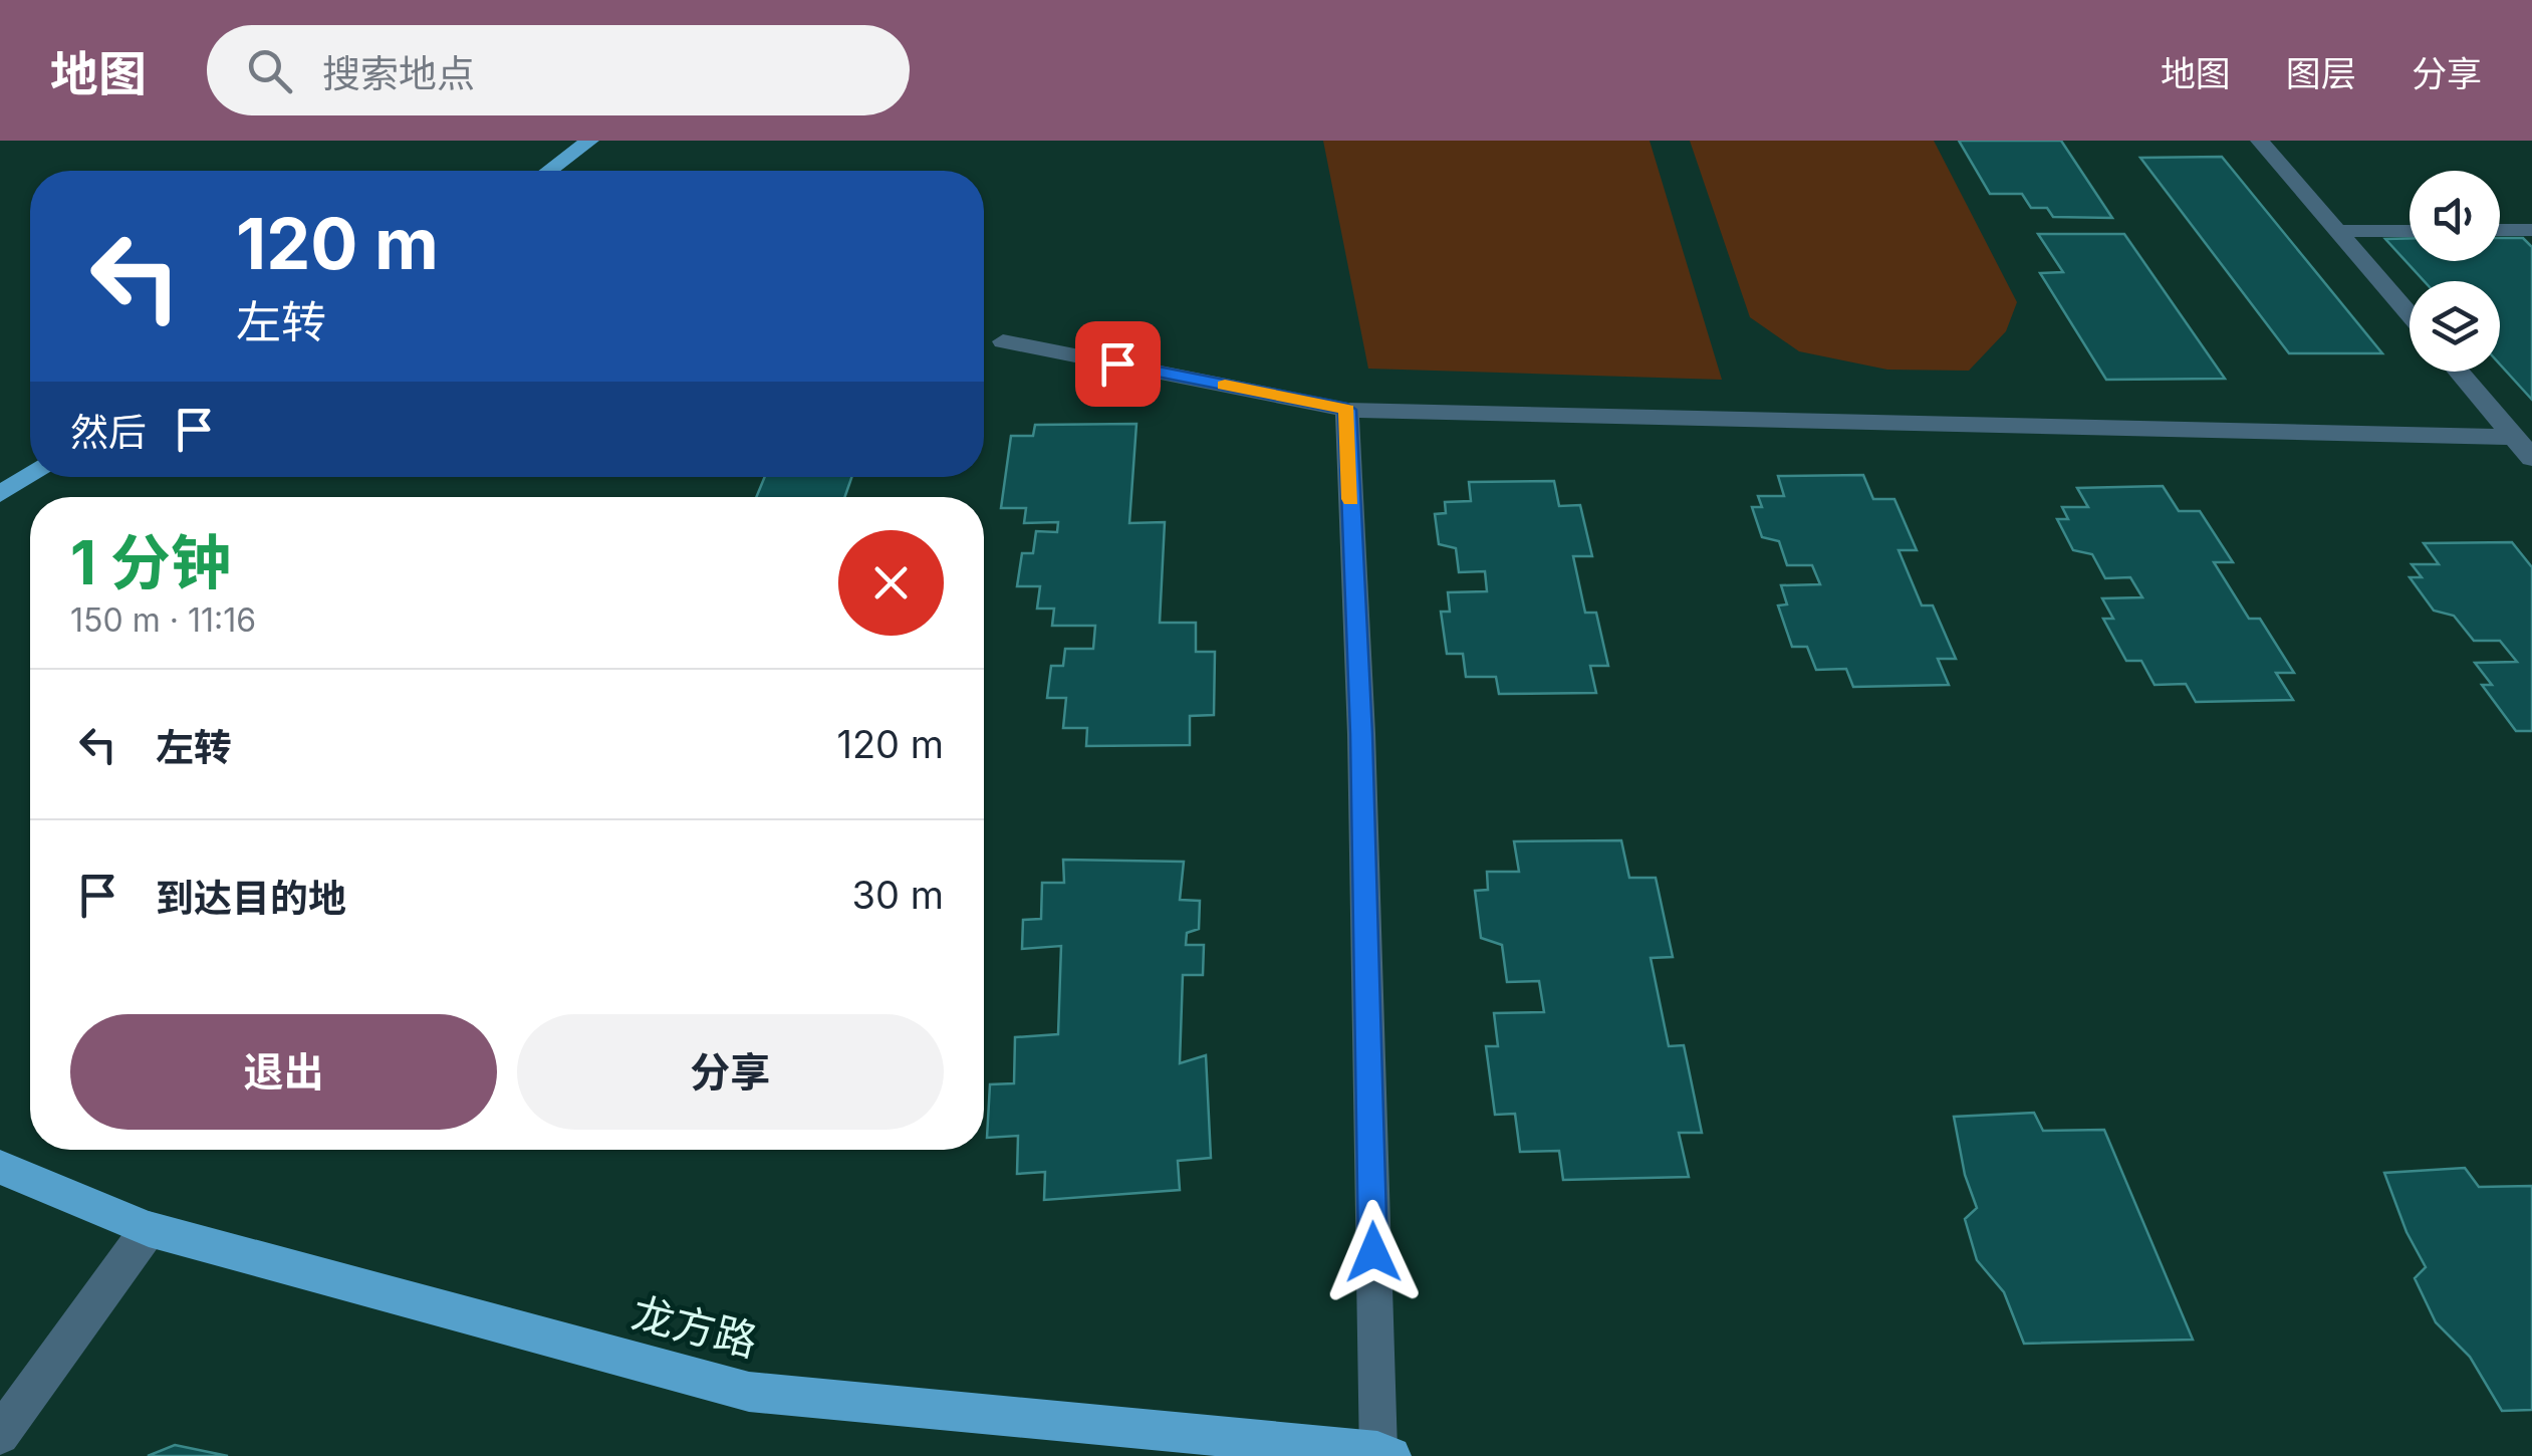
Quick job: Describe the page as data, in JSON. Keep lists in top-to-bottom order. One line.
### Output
{"streets":{"main road":["龙方路"]},"page":{"header":"地图","search":"搜索地点","nav":["地图","图层","分享"],"turn":["120 m","左转"],"then":"然后","heading":["1 分钟","150 m · 11:16"],"list":[{"name":"左转","value":"120 m"},{"name":"到达目的地","value":"30 m"}],"buttons":["退出","分享"]}}
